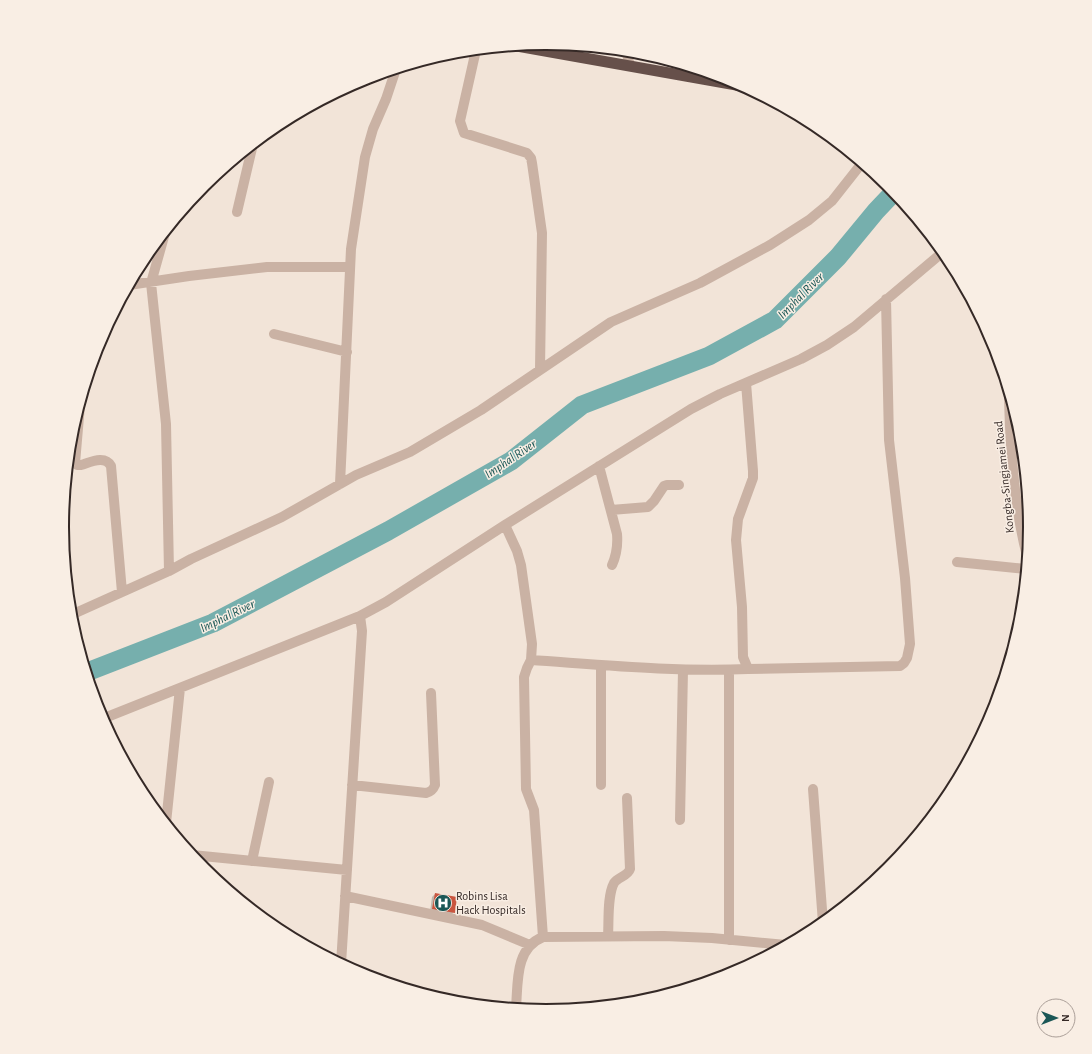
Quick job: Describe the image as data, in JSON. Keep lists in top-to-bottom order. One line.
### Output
{"streets":{"street":["Kongba-Singjamei Road"]},"water":["Imphal River"],"places":{"hospital":["Robins Lisa Hack Hospitals"]},"north":"right"}
